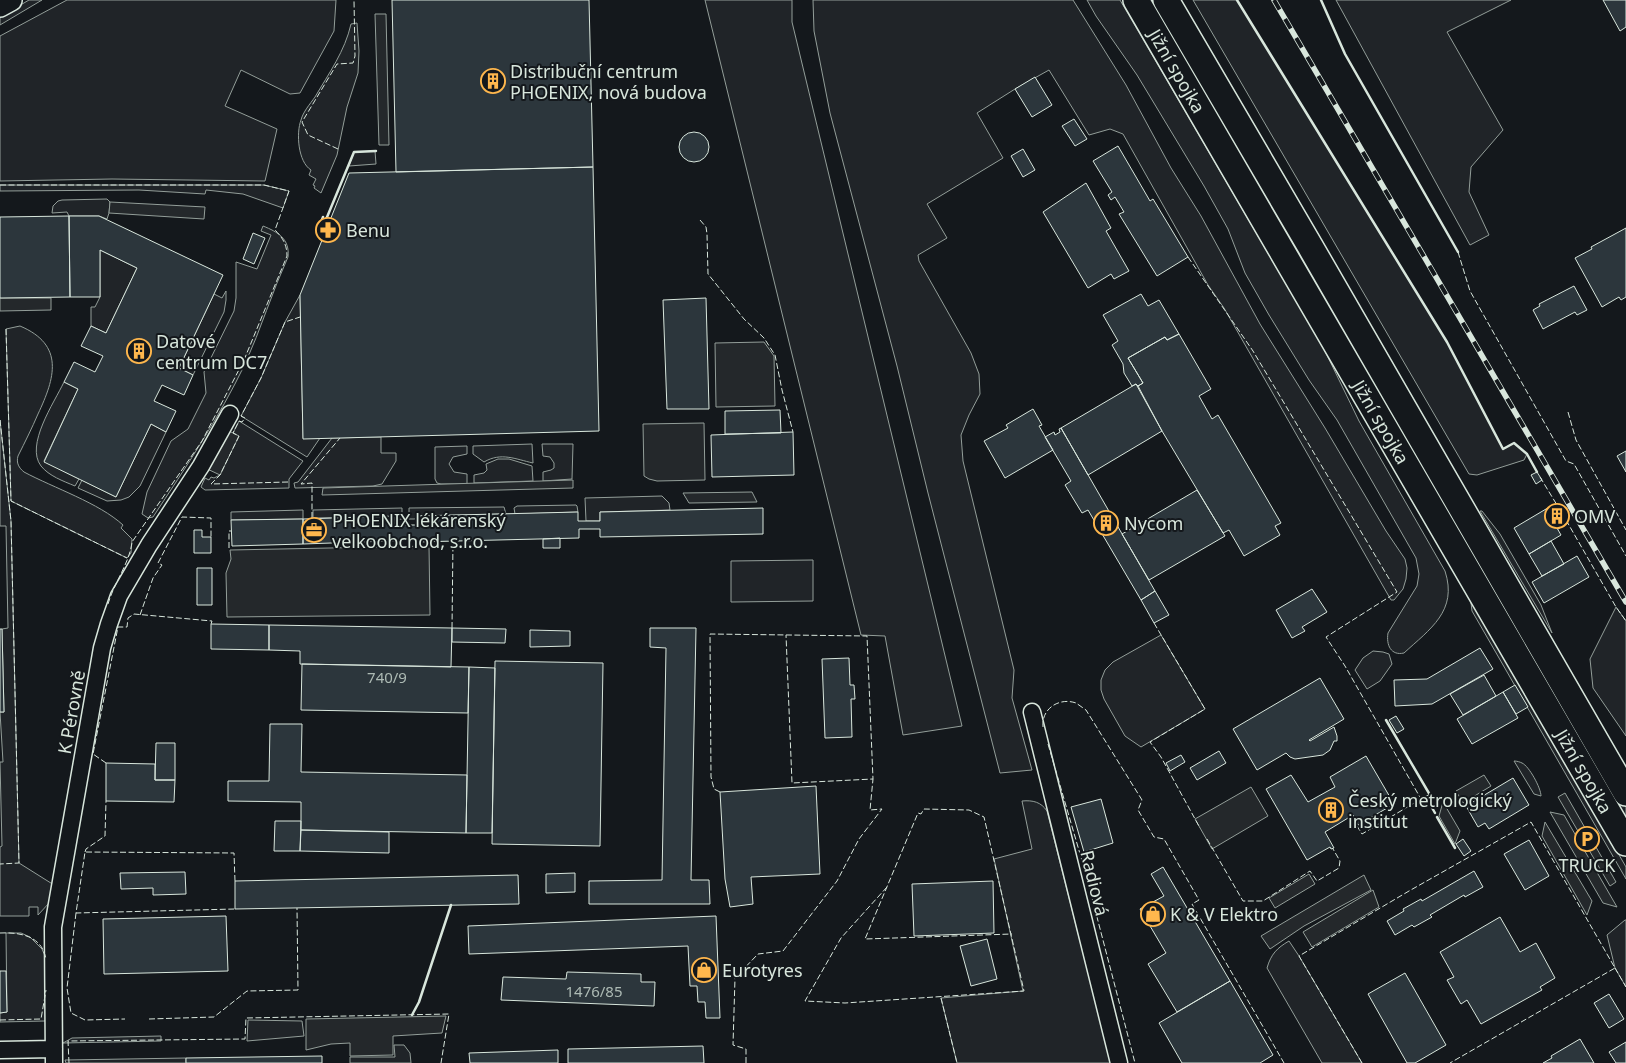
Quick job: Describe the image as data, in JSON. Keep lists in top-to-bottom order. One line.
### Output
{"streets":{"highway":["Jižní spojka"],"street":["K Pérovně","Radiová"]},"places":{"building":["Distribuční centrum PHOENIX, nová budova","Datové centrum DC7","OMV","Nycom","Český metrologický institut"],"pharmacy":["Benu"],"office":["PHOENIX lékárenský velkoobchod, s.r.o."],"parking":["TRUCK"],"shop":["K & V Elektro","Eurotyres"]},"house_numbers":["740/9","1476/85"]}
